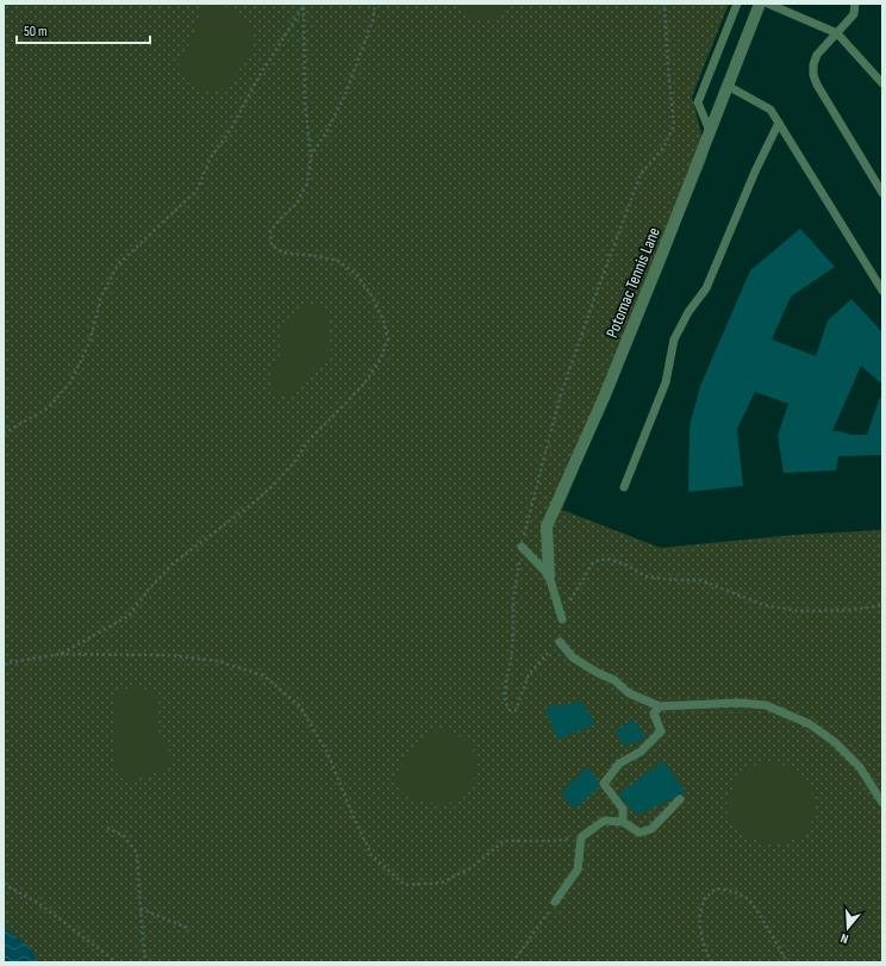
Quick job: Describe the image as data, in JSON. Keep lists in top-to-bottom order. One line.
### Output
{"streets":{"street":["Potomac Tennis Lane"]},"scale_bar":"50 m","north":"bottom"}
